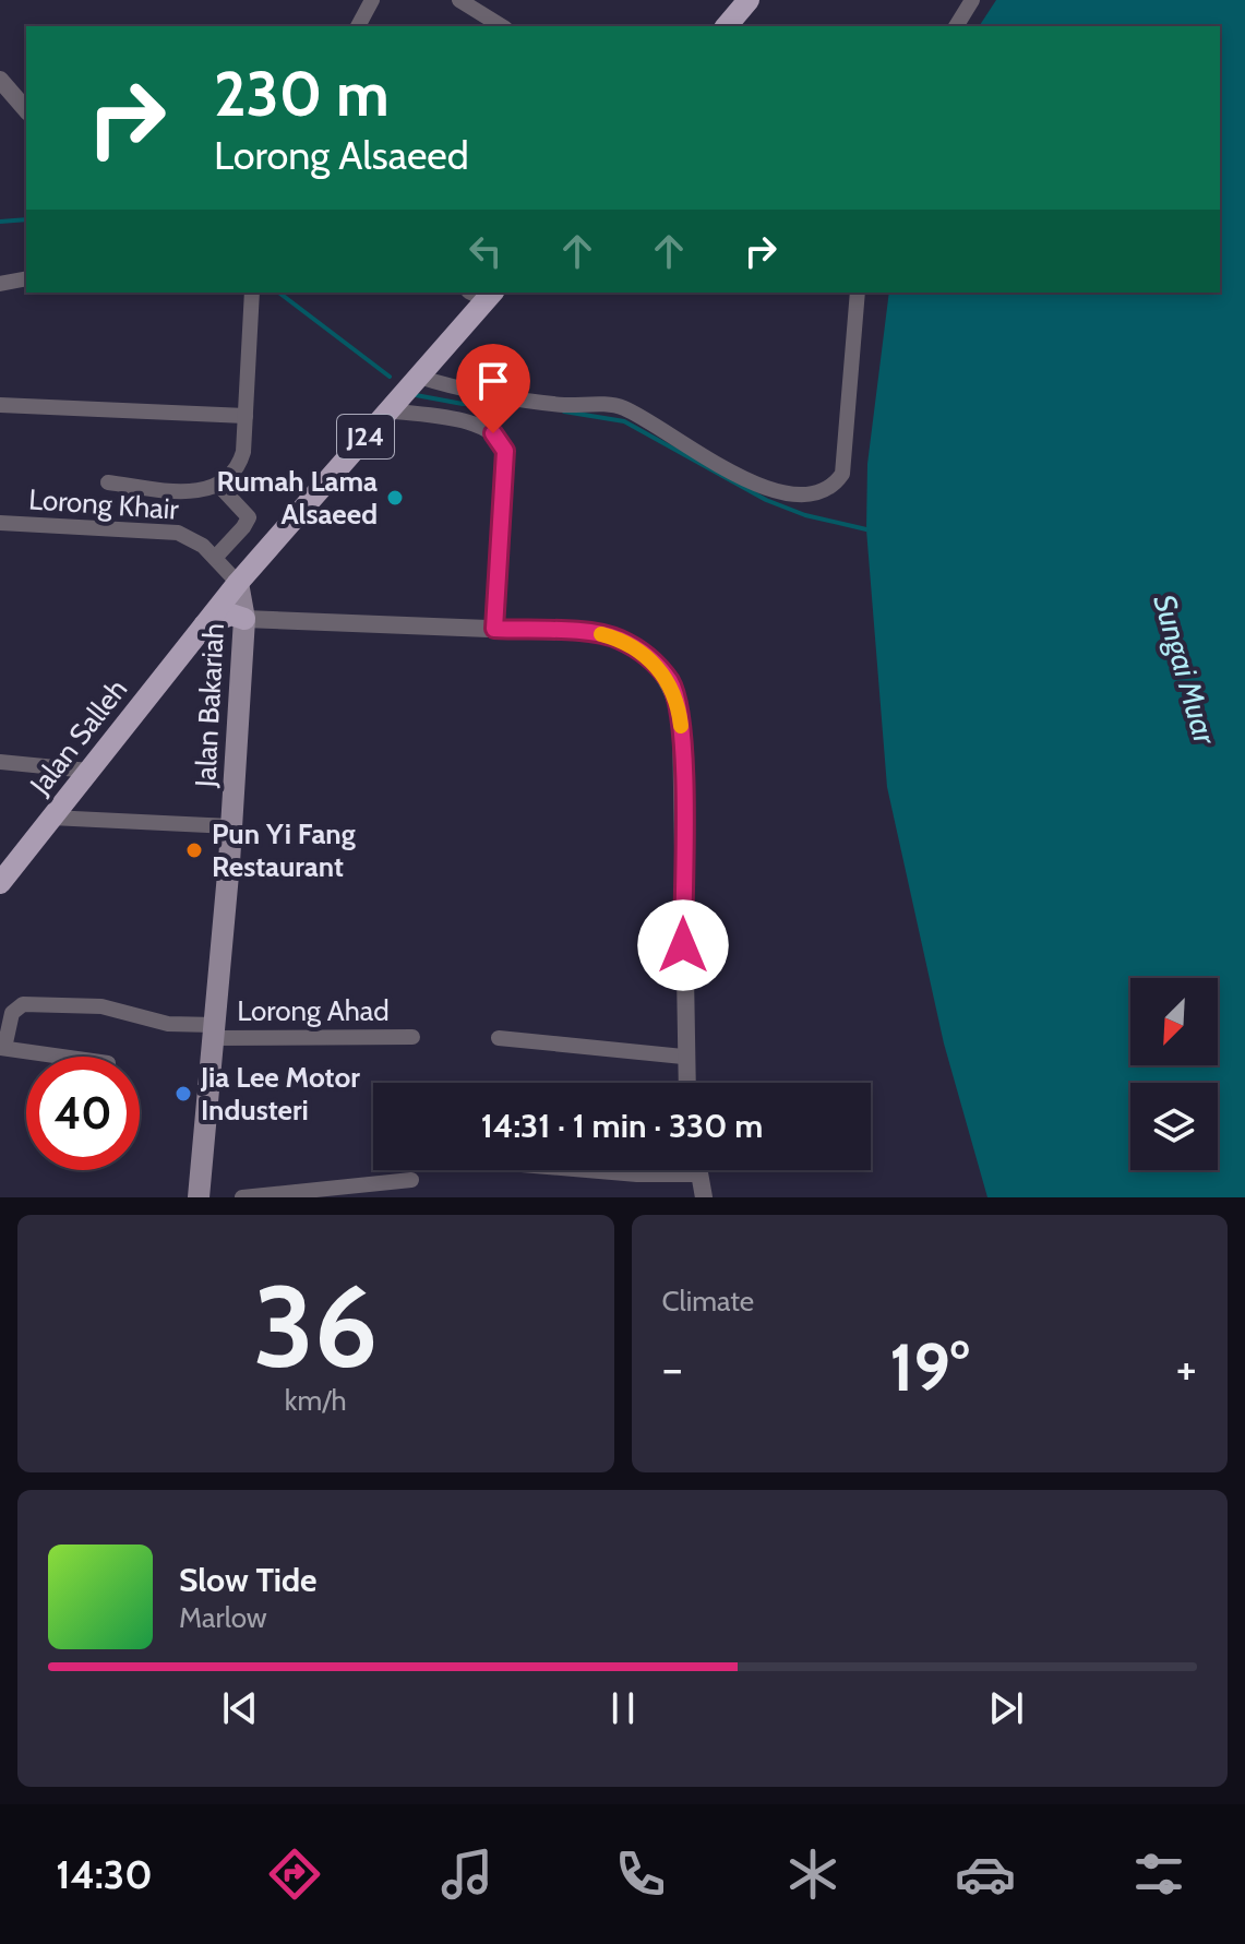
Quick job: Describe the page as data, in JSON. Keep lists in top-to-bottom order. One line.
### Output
{"streets":{"main road":["J24","Jalan Bakariah","Jalan Salleh"],"street":["Lorong Khair","Lorong Ahad"]},"crossings":[["J24","Lorong Khair"],["J24","Jalan Bakariah"],["J24","Jalan Salleh"],["Lorong Khair","Jalan Bakariah"],["Jalan Bakariah","Lorong Ahad"]],"water":["Sungai Muar"],"places":["Rumah Lama Alsaeed","Pun Yi Fang Restaurant","Jia Lee Motor Industeri"],"north":"bottom left","page":{"turn":["230 m","Lorong Alsaeed"],"limit":"40","trip":"14:31 · 1 min · 330 m","tile":[["36","km/h"],"Climate"],"heat":["−","19°","+"],"song":["Slow Tide","Marlow"],"tabs":"14:30"}}
